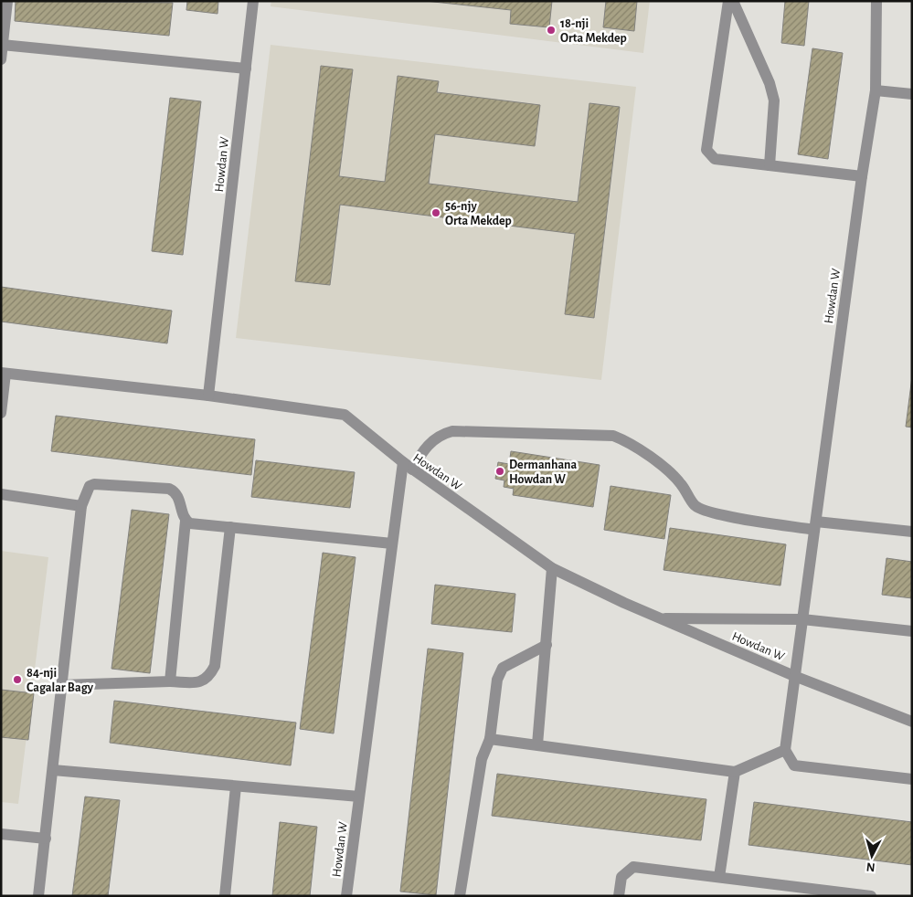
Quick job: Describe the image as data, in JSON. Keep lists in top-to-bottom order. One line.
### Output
{"streets":{"street":["Howdan W"]},"places":["18-nji Orta Mekdep","56-njy Orta Mekdep","Dermanhana Howdan W","84-nji Cagalar Bagy"],"north":"bottom"}
